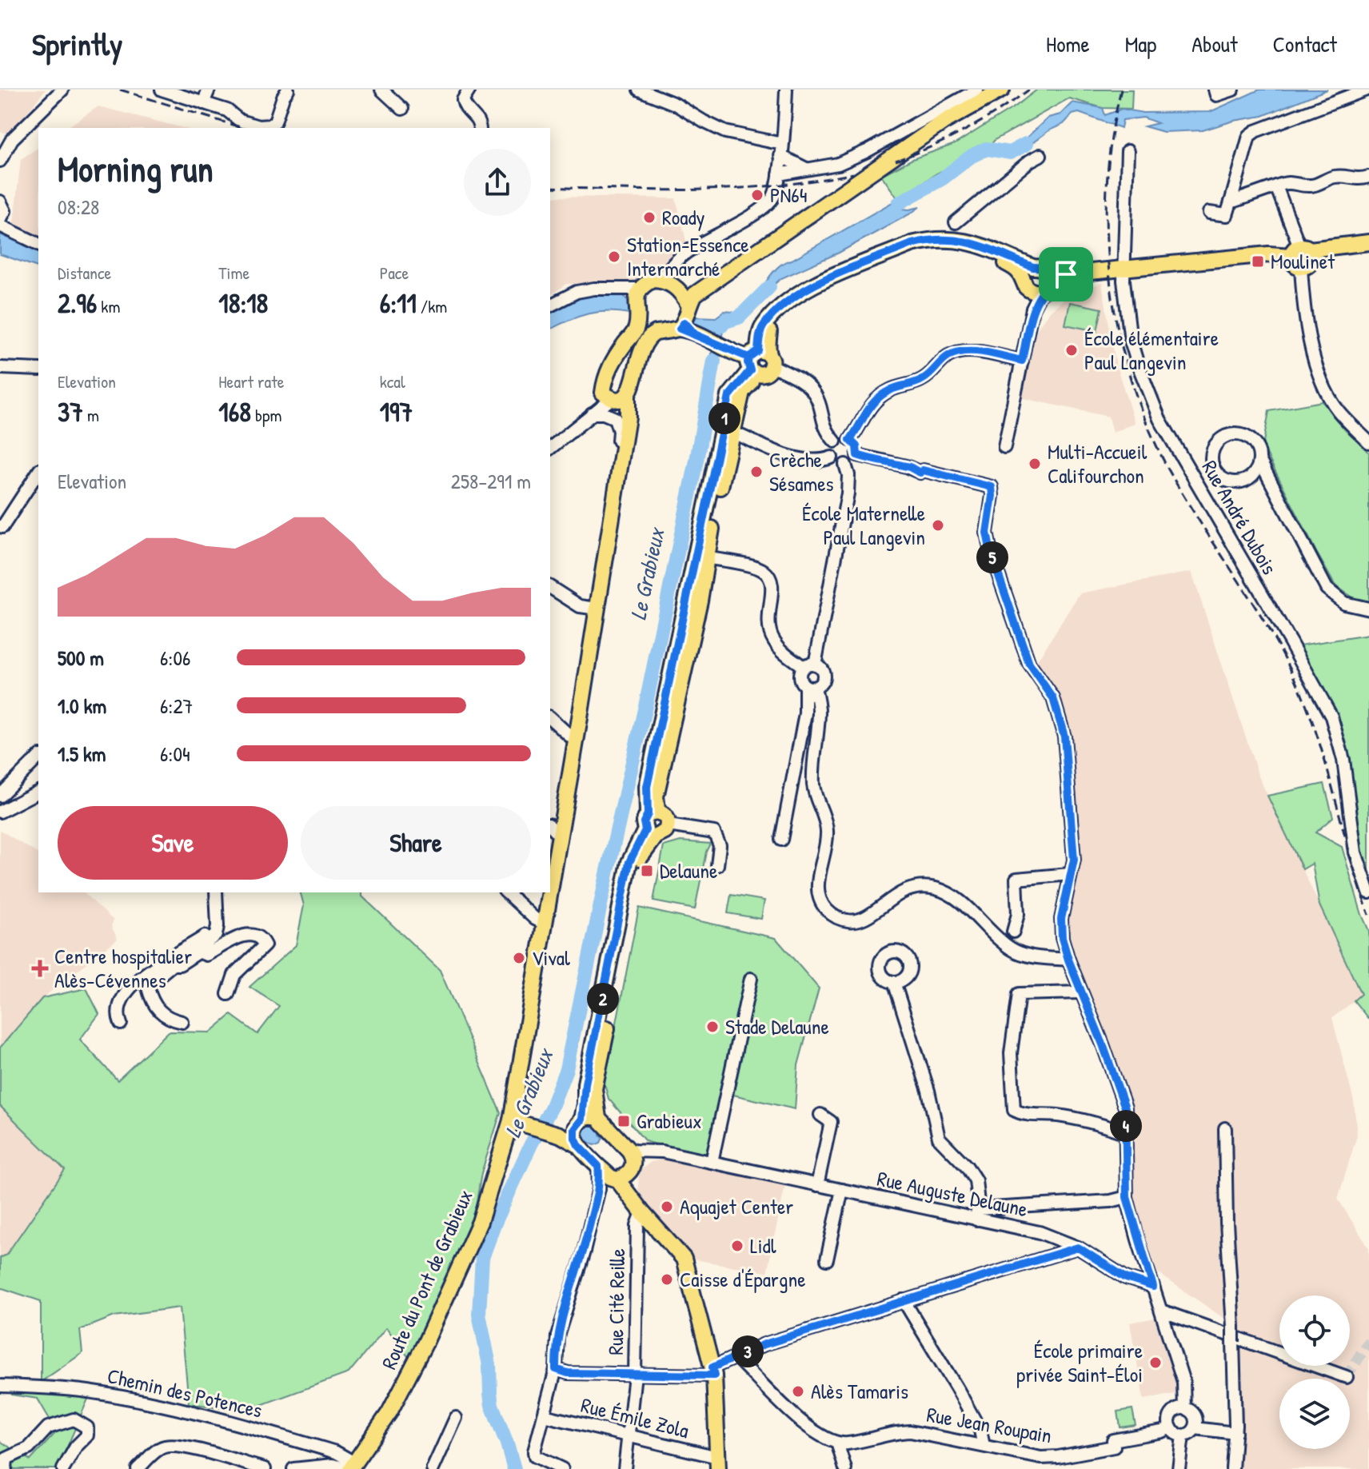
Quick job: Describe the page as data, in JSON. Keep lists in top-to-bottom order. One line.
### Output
{"streets":{"main road":["Route du Pont de Grabieux"],"street":["Rue André Dubois","Rue Auguste Delaune","Rue Cité Reille","Chemin des Potences","Rue Émile Zola","Rue Jean Roupain"]},"crossings":[["Route du Pont de Grabieux","Chemin des Potences"],["Rue Cité Reille","Rue Émile Zola"]],"water":["Le Grabieux"],"places":{"other":["PN64","Roady","Station-Essence Intermarché","École élémentaire Paul Langevin","Multi-Accueil Califourchon","Crèche Sésames","École Maternelle Paul Langevin","Vival","Stade Delaune","Aquajet Center","Lidl","Caisse d'Épargne","École primaire privée Saint-Éloi","Alès Tamaris"],"transit":["Moulinet","Delaune","Grabieux"],"health":["Centre hospitalier Alès-Cévennes"]},"page":{"header":"Sprintly","nav":["Home","Map","About","Contact"],"heading":["Morning run","08:28"],"stats":[["Distance","2.96 km"],["Time","18:18"],["Pace","6:11 /km"],["Elevation","37 m"],["Heart rate","168 bpm"],["kcal","197"]],"pins":["1","5","2","4","3"],"chart":["Elevation","258–291 m"],"list":[{"name":"500 m","note":"6:06"},{"name":"1.0 km","note":"6:27"},{"name":"1.5 km","note":"6:04"}],"buttons":["Save","Share"]}}
